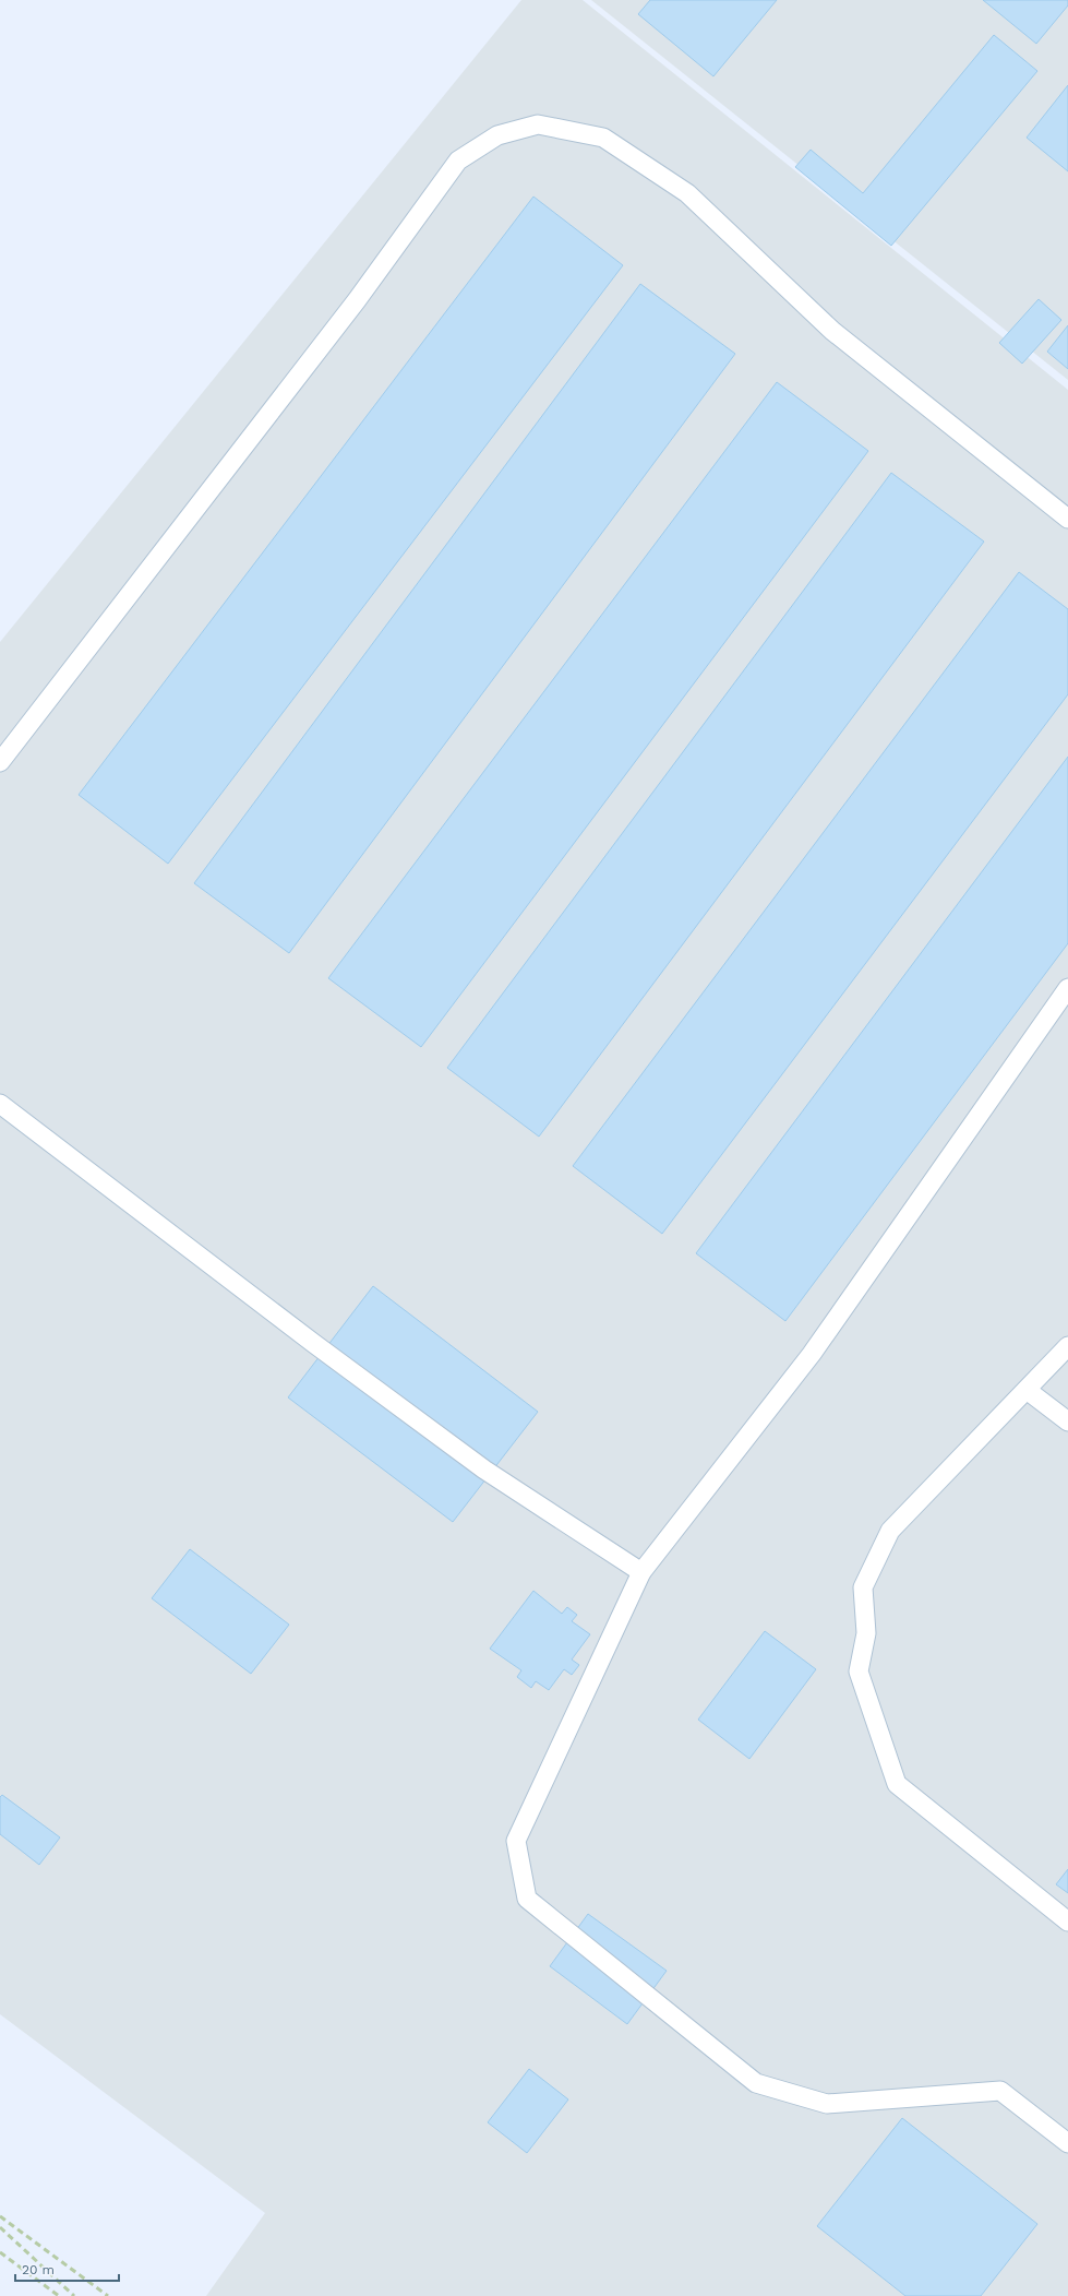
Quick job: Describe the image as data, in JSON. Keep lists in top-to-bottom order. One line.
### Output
{"scale_bar":"20 m"}
